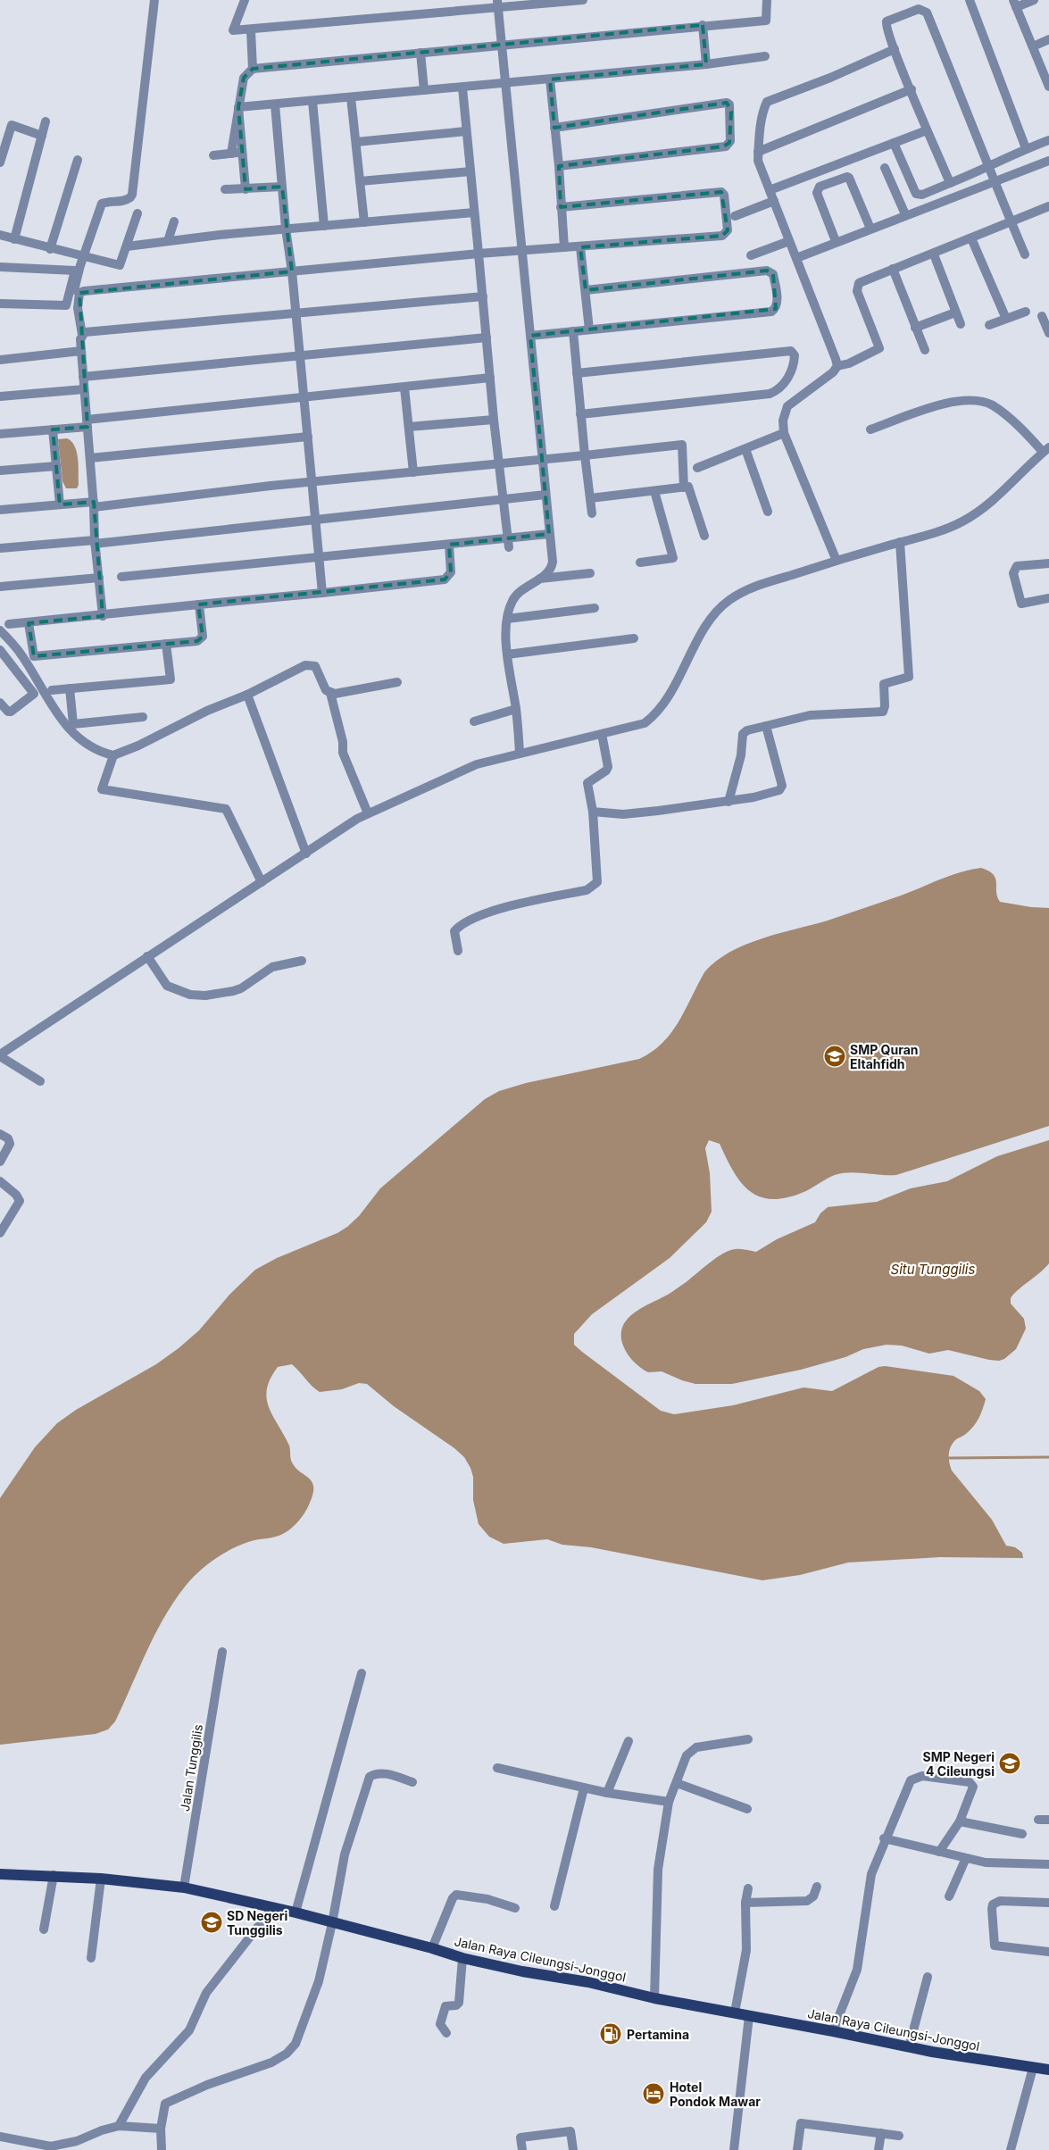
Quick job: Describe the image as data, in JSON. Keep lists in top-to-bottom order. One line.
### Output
{"streets":{"main road":["Jalan Raya Cileungsi-Jonggol"],"street":["Jalan Tunggilis"]},"crossings":[["Jalan Tunggilis","Jalan Raya Cileungsi-Jonggol"]],"water":["Situ Tunggilis"],"places":{"school or university":["SMP Quran Eltahfidh","SMP Negeri 4 Cileungsi","SD Negeri Tunggilis"],"fuel station":["Pertamina"],"hotel":["Hotel Pondok Mawar"]}}
